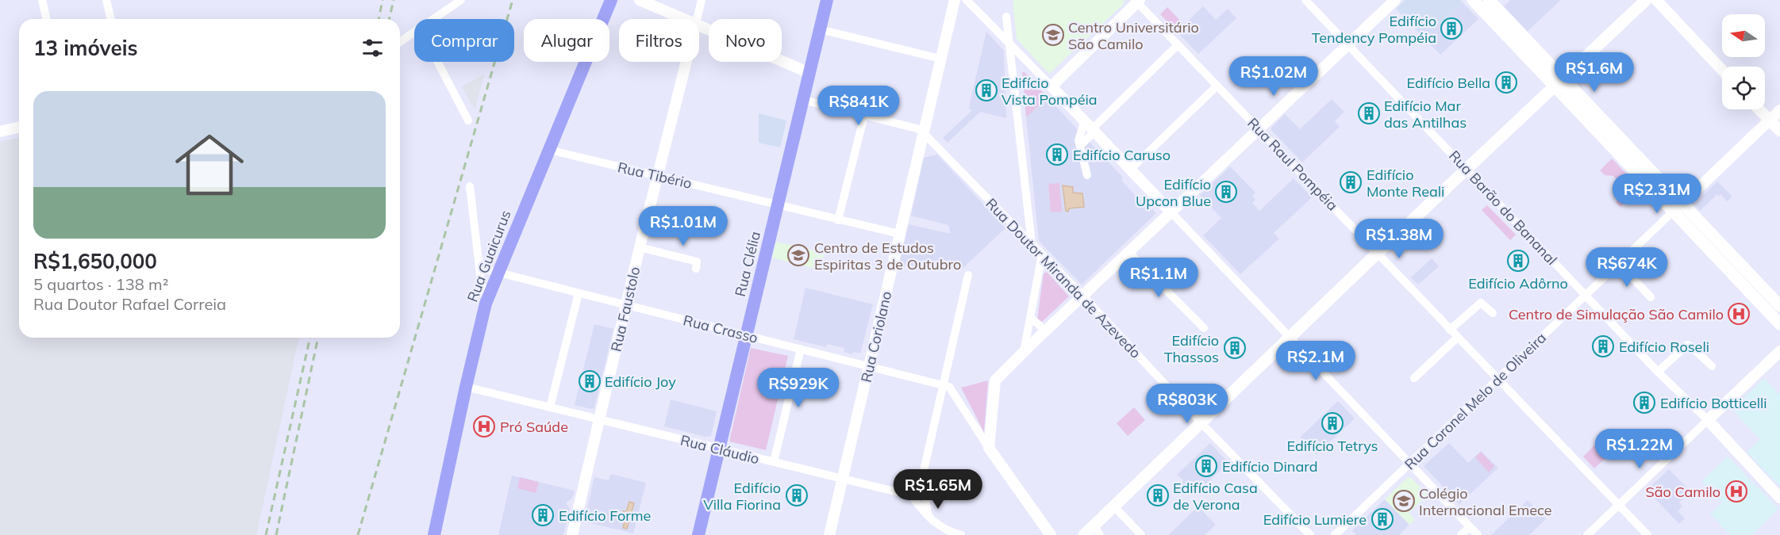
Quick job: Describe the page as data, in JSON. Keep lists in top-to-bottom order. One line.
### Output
{"streets":{"main road":["Rua Guaicurus","Rua Clélia"],"street":["Rua Raul Pompéia","Rua Tibério","Rua Barão do Bananal","Rua Doutor Miranda de Azevedo","Rua Faustolo","Rua Crasso","Rua Coriolano","Rua Coronel Melo de Oliveira","Rua Cláudio"]},"crossings":[["Rua Raul Pompéia","Rua Coronel Melo de Oliveira"],["Rua Tibério","Rua Guaicurus"],["Rua Tibério","Rua Clélia"],["Rua Tibério","Rua Faustolo"],["Rua Tibério","Rua Coriolano"],["Rua Barão do Bananal","Rua Coronel Melo de Oliveira"],["Rua Guaicurus","Rua Crasso"],["Rua Guaicurus","Rua Cláudio"],["Rua Clélia","Rua Doutor Miranda de Azevedo"],["Rua Clélia","Rua Crasso"],["Rua Clélia","Rua Cláudio"],["Rua Doutor Miranda de Azevedo","Rua Coriolano"],["Rua Faustolo","Rua Crasso"],["Rua Faustolo","Rua Cláudio"],["Rua Crasso","Rua Coriolano"],["Rua Coriolano","Rua Cláudio"]],"places":{"building":["Edifício Tendency Pompéia","Edifício Bella","Edifício Vista Pompéia","Edifício Mar das Antilhas","Edifício Caruso","Edifício Monte Reali","Edifício Upcon Blue","Edifício Adôrno","Edifício Roseli","Edifício Thassos","Edifício Joy","Edifício Botticelli","Edifício Tetrys","Edifício Dinard","Edifício Villa Fiorina","Edifício Casa de Verona","Edifício Forme","Edifício Lumiere"],"school or university":["Centro Universitário São Camilo","Centro de Estudos Espiritas 3 de Outubro","Colégio Internacional Emece"],"hospital":["Centro de Simulação São Camilo","Pró Saúde","São Camilo"]},"north":"left","page":{"chip":["Comprar","Alugar","Filtros","Novo"],"heading":"13 imóveis","price":["R$1.6M","R$1.02M","R$841K","R$2.31M","R$1.01M","R$1.38M","R$674K","R$1.1M","R$2.1M","R$929K","R$803K","R$1.22M","R$1.65M"],"list":[{"name":"R$1,650,000","note":"5 quartos · 138 m² · Rua Doutor Rafael Correia"}]}}
